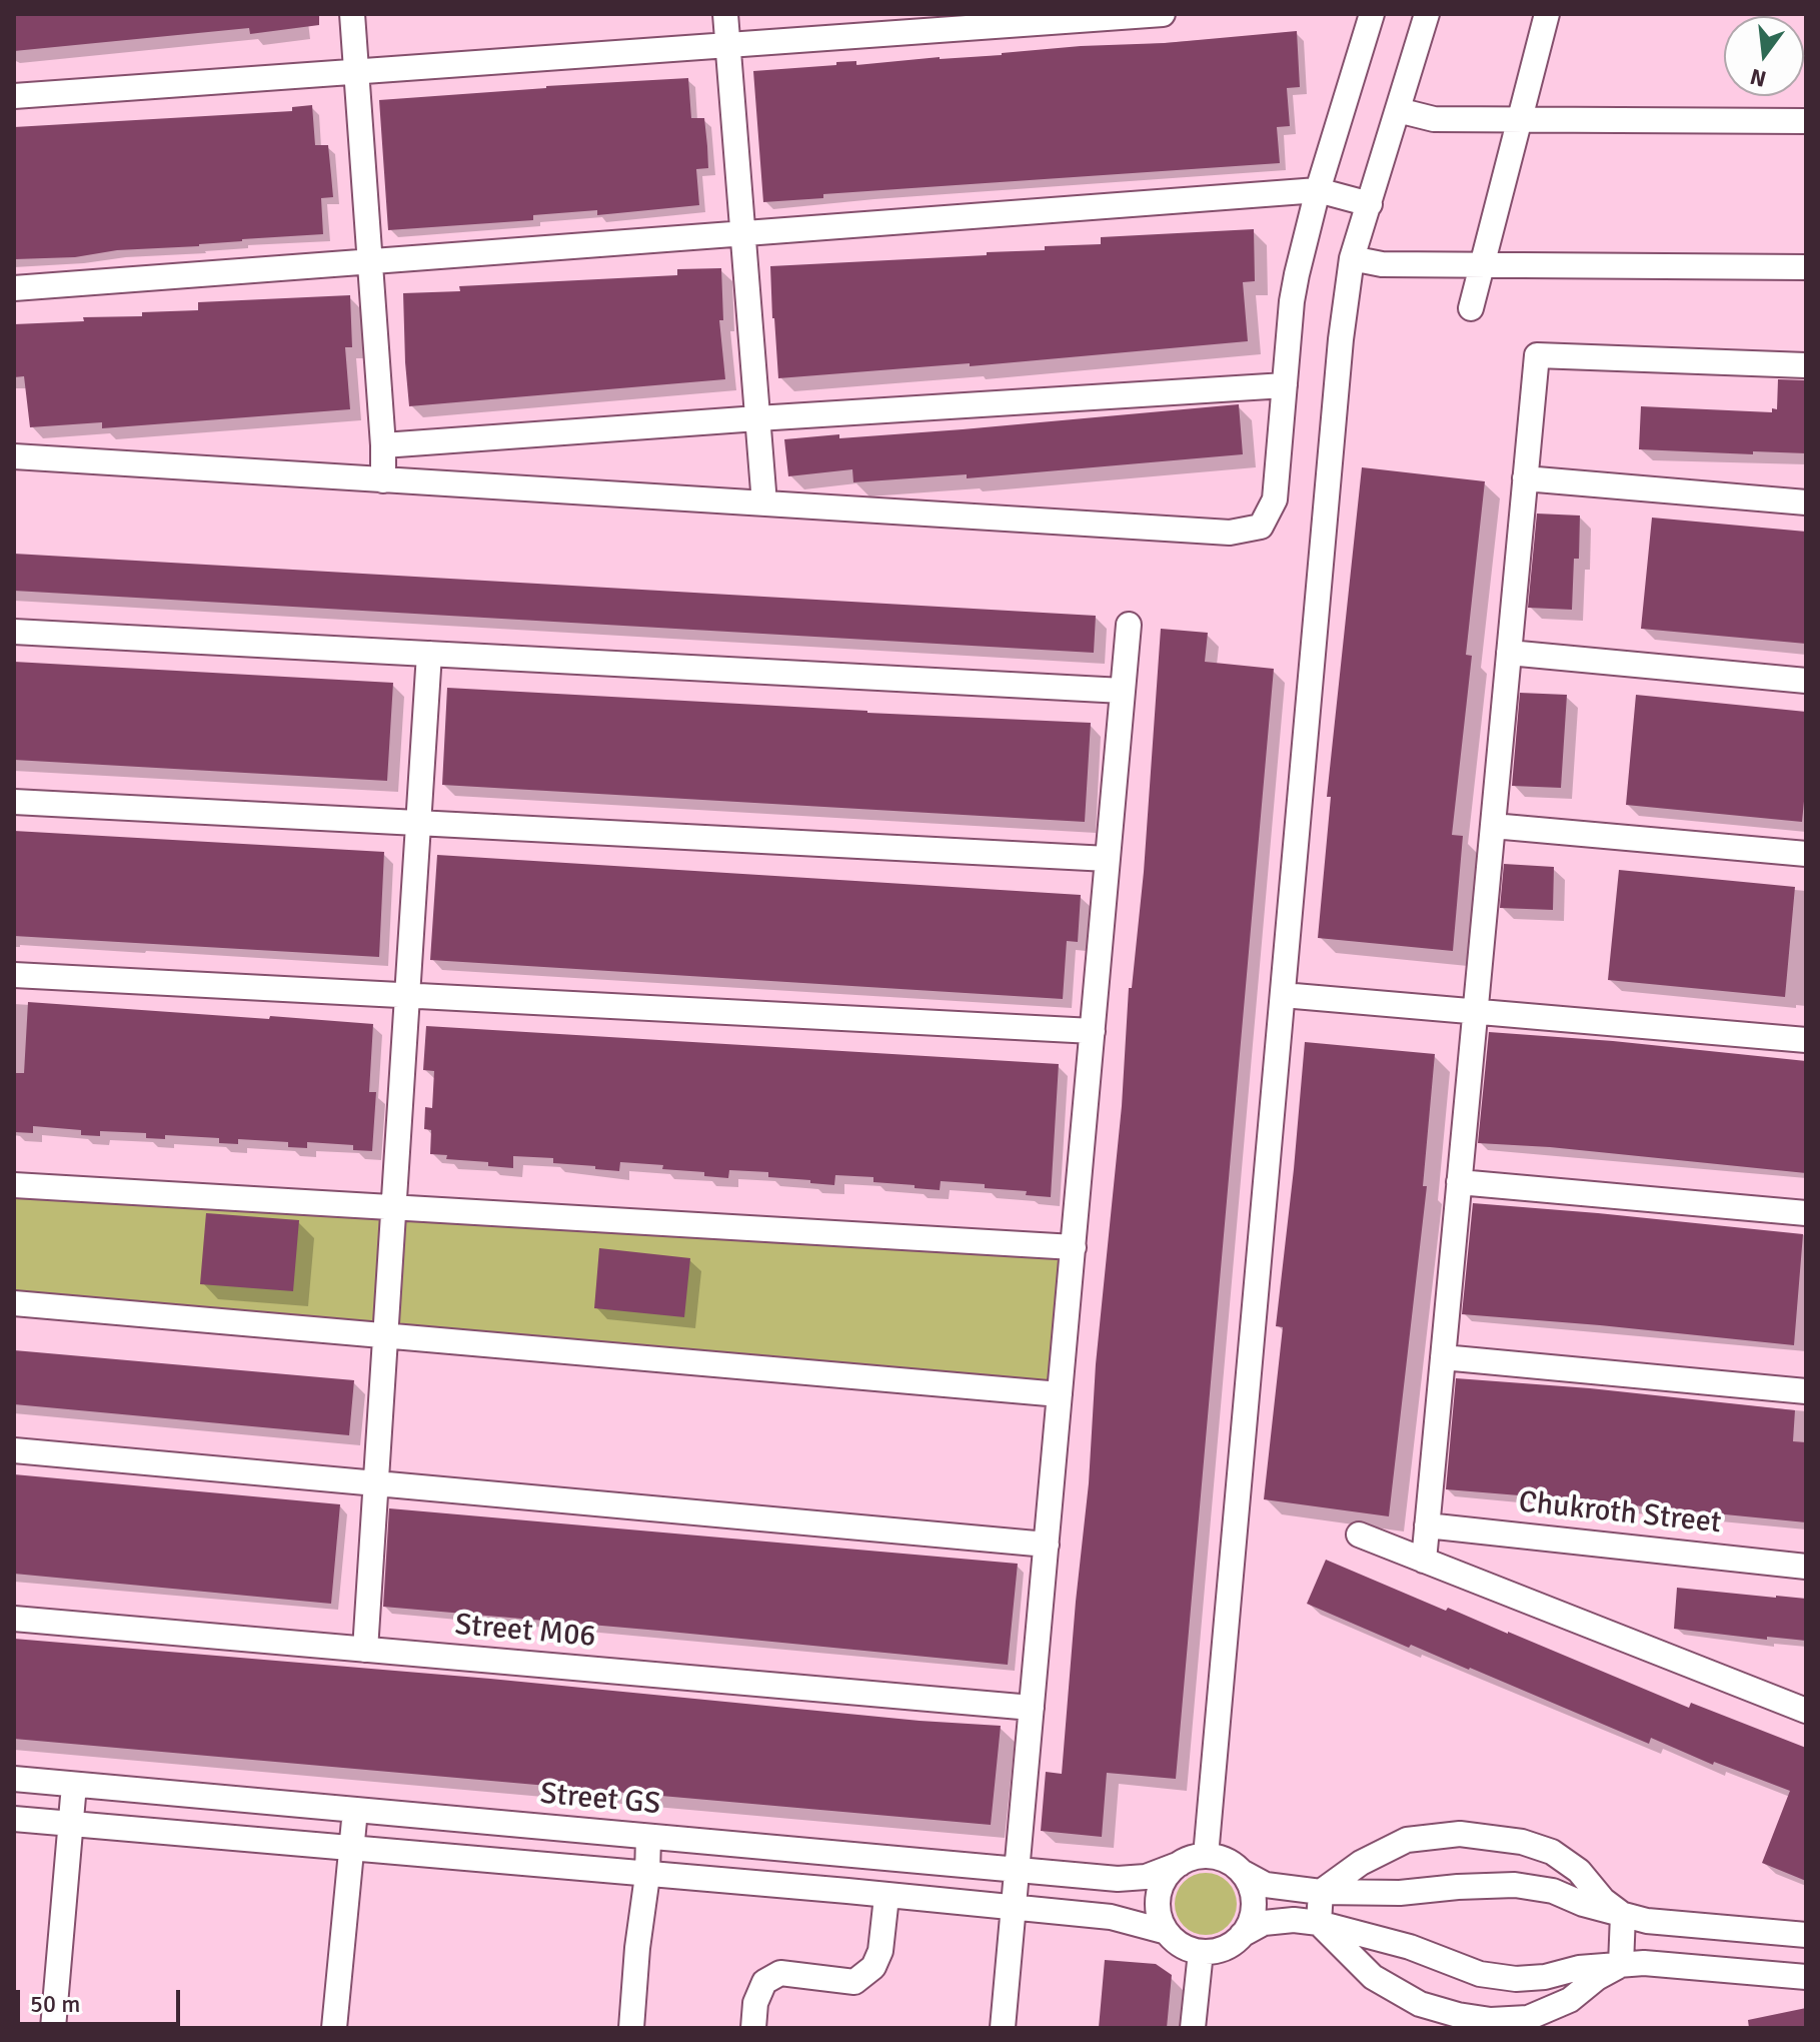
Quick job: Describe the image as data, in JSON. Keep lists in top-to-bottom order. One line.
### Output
{"streets":{"street":["Chukroth Street","Street M06","Street GS"]},"scale_bar":"50 m","north":"bottom"}
